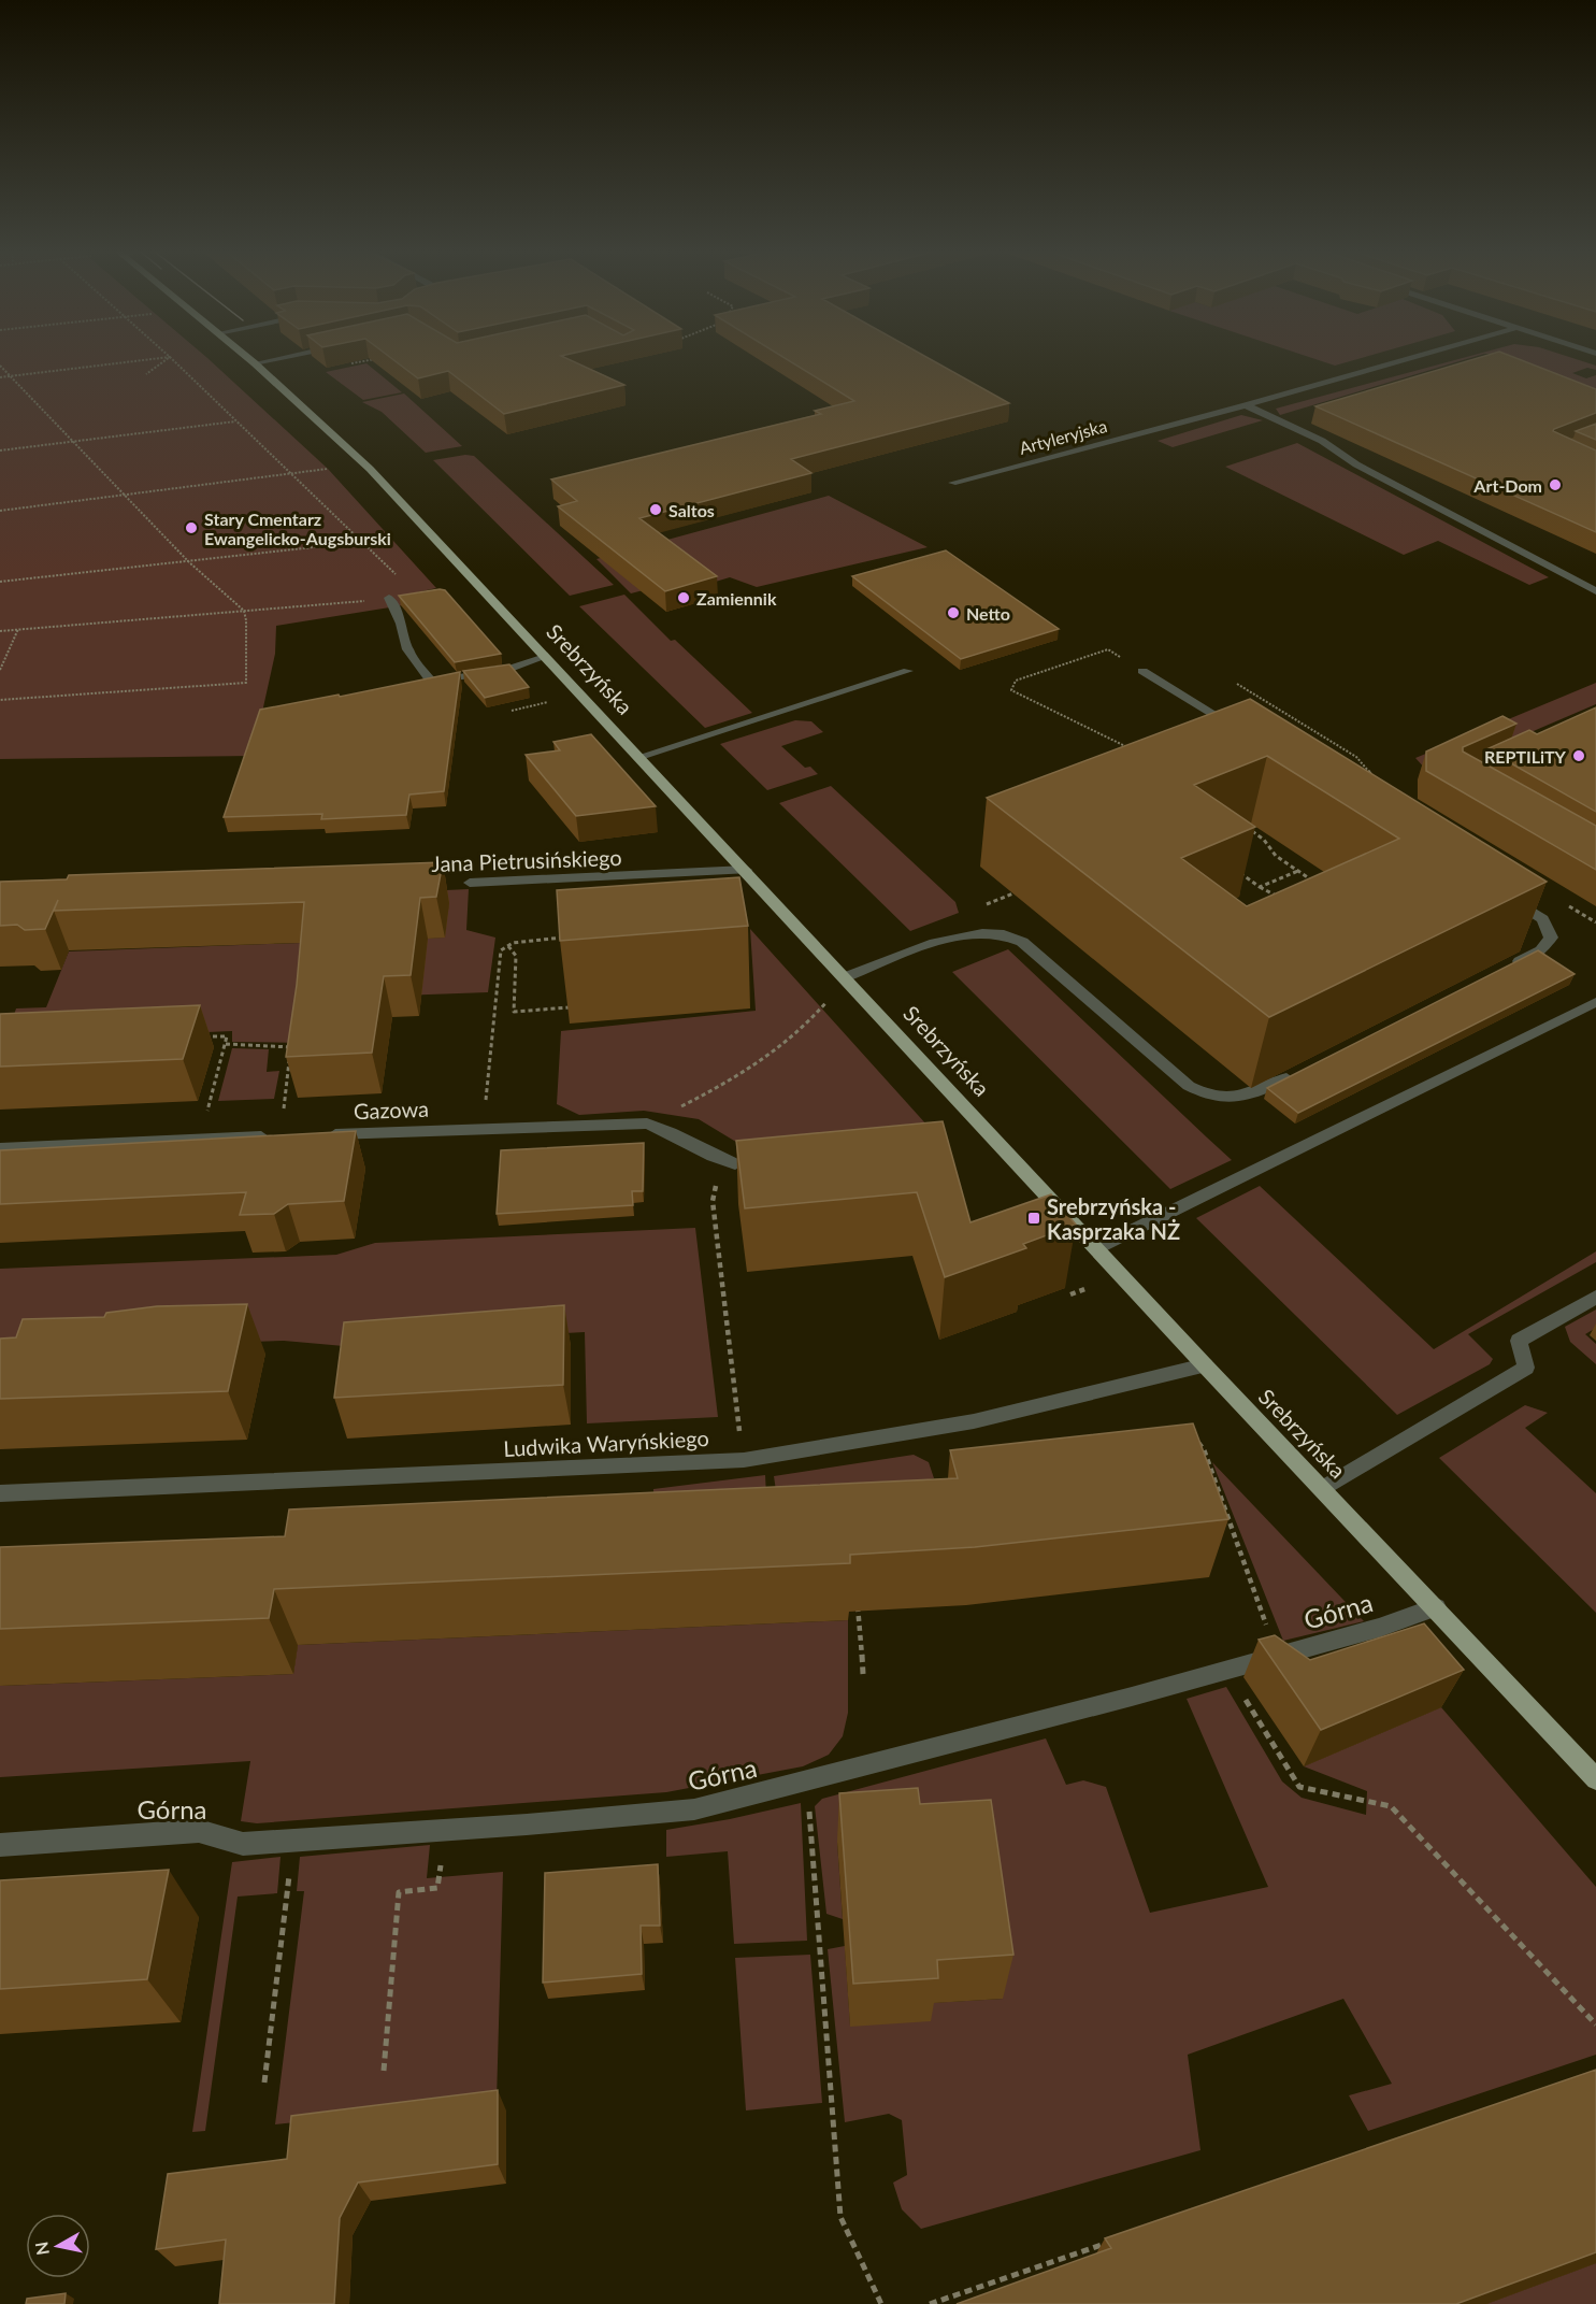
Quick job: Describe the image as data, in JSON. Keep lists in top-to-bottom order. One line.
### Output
{"streets":{"main road":["Srebrzyńska"],"street":["Artyleryjska","Jana Pietrusińskiego","Gazowa","Ludwika Waryńskiego","Górna"]},"crossings":[["Srebrzyńska","Jana Pietrusińskiego"],["Srebrzyńska","Ludwika Waryńskiego"],["Srebrzyńska","Górna"]],"places":{"other":["Art-Dom","Saltos","Stary Cmentarz Ewangelicko-Augsburski","Zamiennik","Netto","REPTILiTY"],"transit":["Srebrzyńska - Kasprzaka NŻ"]},"north":"left"}
